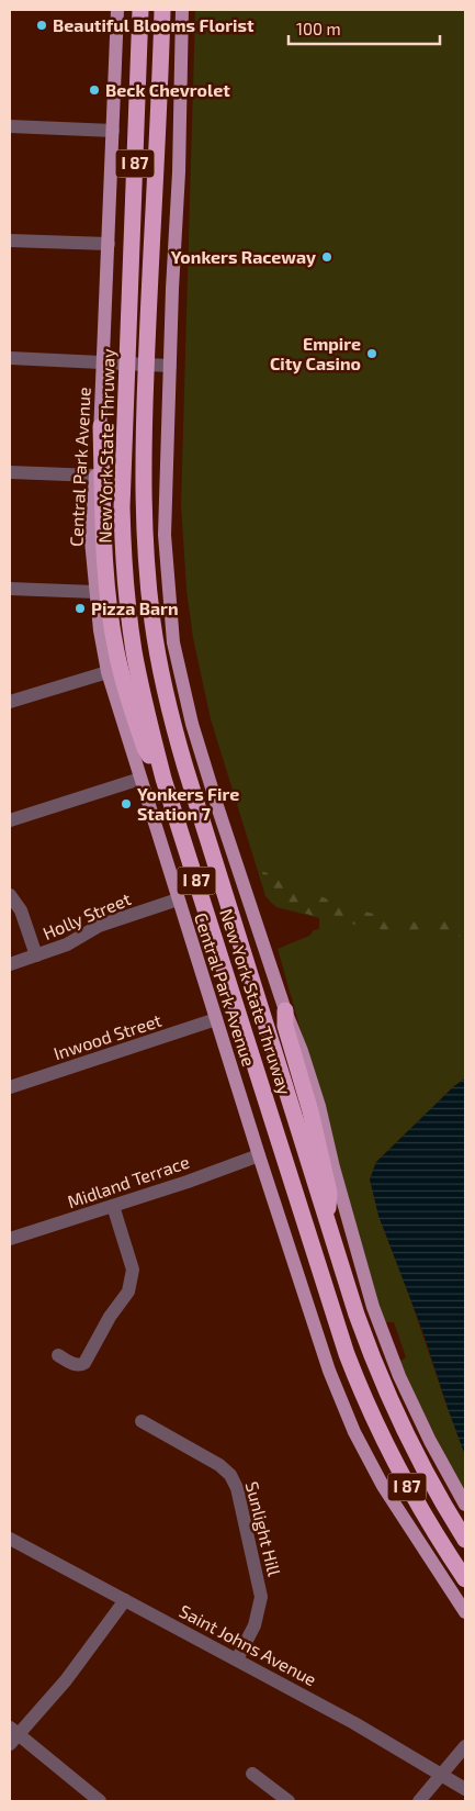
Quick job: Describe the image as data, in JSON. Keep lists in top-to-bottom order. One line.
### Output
{"streets":{"highway":["I 87","New York State Thruway"],"main road":["Central Park Avenue"],"street":["Holly Street","Inwood Street","Midland Terrace","Sunlight Hill","Saint Johns Avenue"]},"crossings":[["Central Park Avenue","Holly Street"],["Central Park Avenue","Inwood Street"],["Central Park Avenue","Midland Terrace"],["Sunlight Hill","Saint Johns Avenue"]],"places":["Beautiful Blooms Florist","Beck Chevrolet","Yonkers Raceway","Empire City Casino","Pizza Barn","Yonkers Fire Station 7"],"scale_bar":"100 m"}
